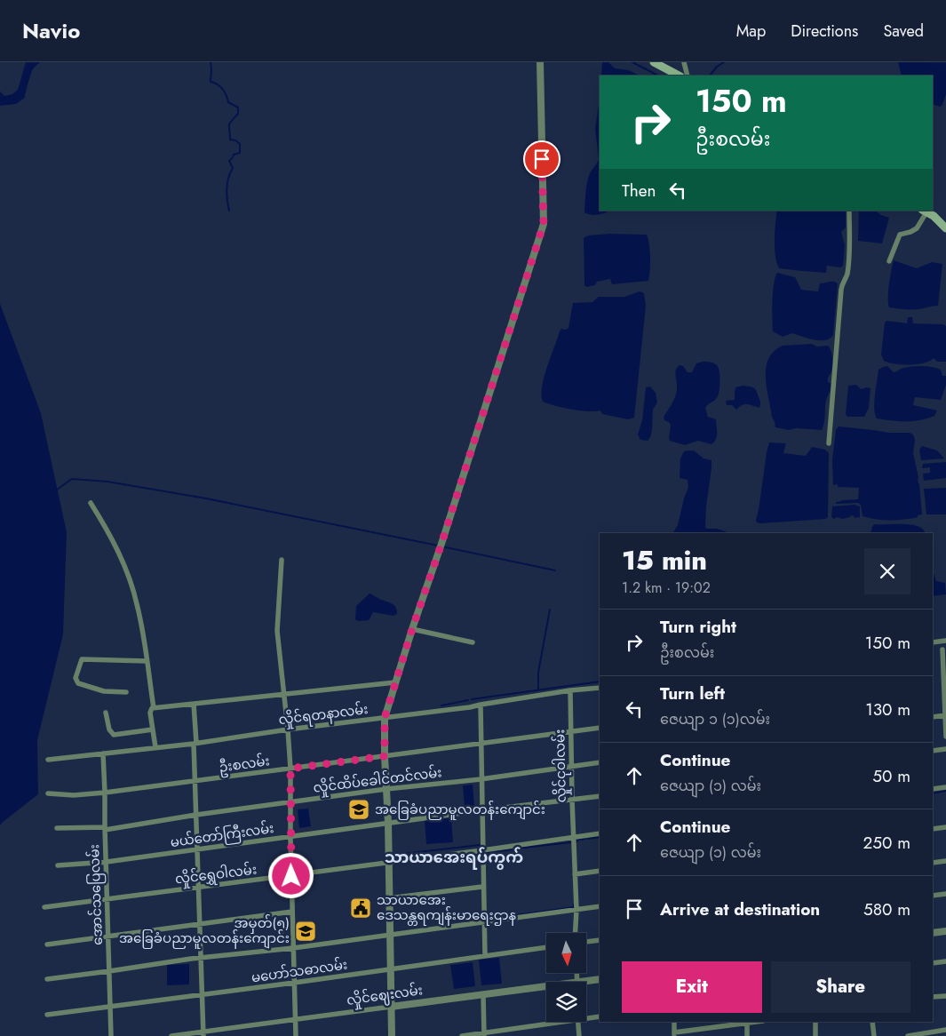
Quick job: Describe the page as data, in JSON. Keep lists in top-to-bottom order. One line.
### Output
{"streets":{"street":["လှိုင်ရတနာလမ်း","ဦးစလမ်း","လှိုင်ငုဝါလမ်း","လှိုင်ထိပ်ခေါင်တင်လမ်း","မယ်တော်ကြီးလမ်း","လှိုင်ရွှေဝါလမ်း","အောင်သပြေလမ်း","မဟော်သဓာလမ်း","လှိုင်ဈေးလမ်း"]},"crossings":[["လှိုင်ရတနာလမ်း","လှိုင်ငုဝါလမ်း"],["လှိုင်ရတနာလမ်း","အောင်သပြေလမ်း"],["ဦးစလမ်း","လှိုင်ငုဝါလမ်း"],["ဦးစလမ်း","အောင်သပြေလမ်း"],["လှိုင်ငုဝါလမ်း","လှိုင်ထိပ်ခေါင်တင်လမ်း"],["လှိုင်ငုဝါလမ်း","မယ်တော်ကြီးလမ်း"],["လှိုင်ငုဝါလမ်း","လှိုင်ရွှေဝါလမ်း"],["လှိုင်ထိပ်ခေါင်တင်လမ်း","အောင်သပြေလမ်း"],["မယ်တော်ကြီးလမ်း","အောင်သပြေလမ်း"],["လှိုင်ရွှေဝါလမ်း","အောင်သပြေလမ်း"],["အောင်သပြေလမ်း","မဟော်သဓာလမ်း"]],"districts":["သာယာအေးရပ်ကွက်"],"places":{"school or university":["အခြေခံပညာမူလတန်းကျောင်း","အမှတ်(၅) အခြေခံပညာမူလတန်းကျောင်း"],"public building":["သာယာအေး ဒေသန္တရကျန်းမာရေးဌာန"]},"north":"bottom","page":{"header":"Navio","nav":["Map","Directions","Saved"],"turn":["150 m","ဦးစလမ်း"],"then":"Then","heading":["15 min","1.2 km · 19:02"],"list":[{"name":"Turn right","note":"ဦးစလမ်း","value":"150 m"},{"name":"Turn left","note":"ဇေယျာ ၁ (၁)လမ်း","value":"130 m"},{"name":"Continue","note":"ဇေယျာ (၁) လမ်း","value":"50 m"},{"name":"Continue","note":"ဇေယျာ (၁) လမ်း","value":"250 m"},{"name":"Arrive at destination","value":"580 m"}],"buttons":["Exit","Share"]}}
